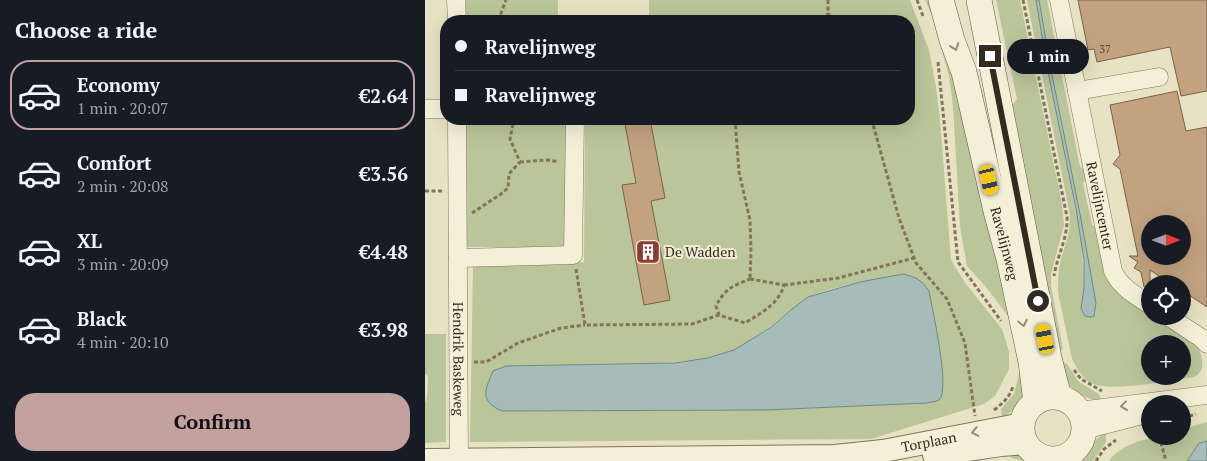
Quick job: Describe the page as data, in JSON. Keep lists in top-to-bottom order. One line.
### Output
{"streets":{"main road":["Ravelijnweg"],"street":["Ravelijncenter","Hendrik Baskeweg","Torplaan"]},"crossings":[["Ravelijnweg","Torplaan"],["Hendrik Baskeweg","Torplaan"]],"places":{"building":["De Wadden"]},"house_numbers":["37"],"north":"right","page":{"heading":"Choose a ride","banner":["Ravelijnweg","Ravelijnweg"],"bubble":"1 min","list":[{"name":"Economy","note":"1 min · 20:07","value":"€2.64"},{"name":"Comfort","note":"2 min · 20:08","value":"€3.56"},{"name":"XL","note":"3 min · 20:09","value":"€4.48"},{"name":"Black","note":"4 min · 20:10","value":"€3.98"}],"map_buttons":["+","−"],"buttons":"Confirm"}}
